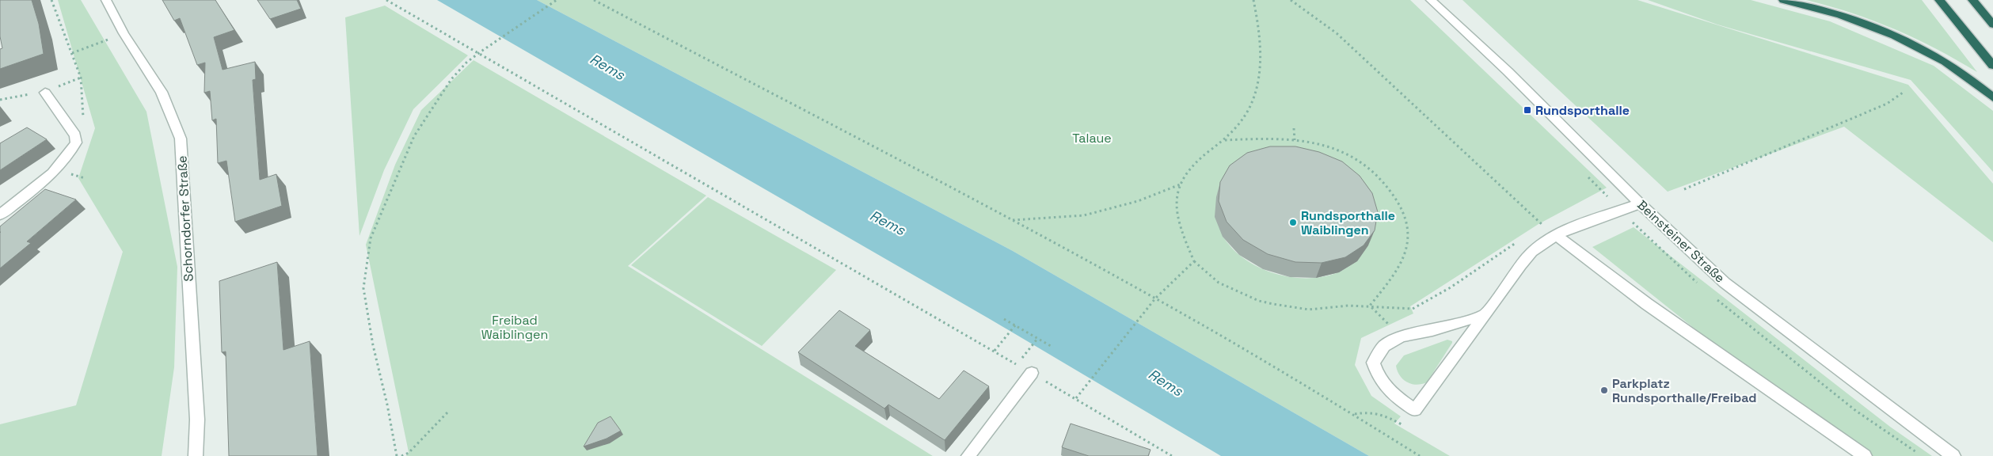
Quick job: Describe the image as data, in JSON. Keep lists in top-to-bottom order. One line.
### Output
{"streets":{"street":["Schorndorfer Straße","Beinsteiner Straße"]},"water":["Rems"],"parks":["Talaue","Freibad Waiblingen"],"places":{"transit":["Rundsporthalle"],"other":["Rundsporthalle Waiblingen","Parkplatz Rundsporthalle/Freibad"]}}
